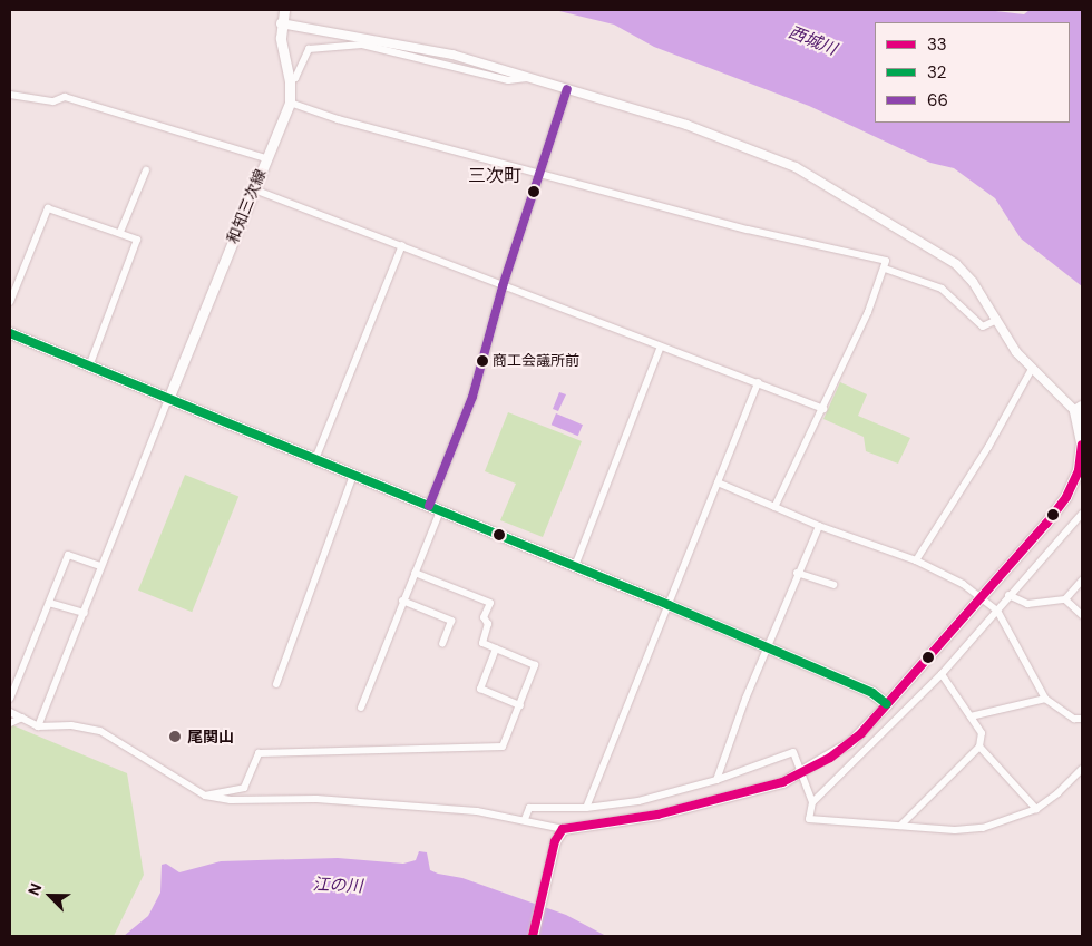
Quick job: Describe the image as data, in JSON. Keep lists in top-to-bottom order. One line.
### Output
{"streets":{"main road":["和知三次線"]},"districts":["三次町"],"water":["西城川","江の川"],"places":["商工会議所前","尾関山"],"lines":["transit line 66","transit line 32","transit line 33"],"legend":["33","32","66"],"north":"top left"}
